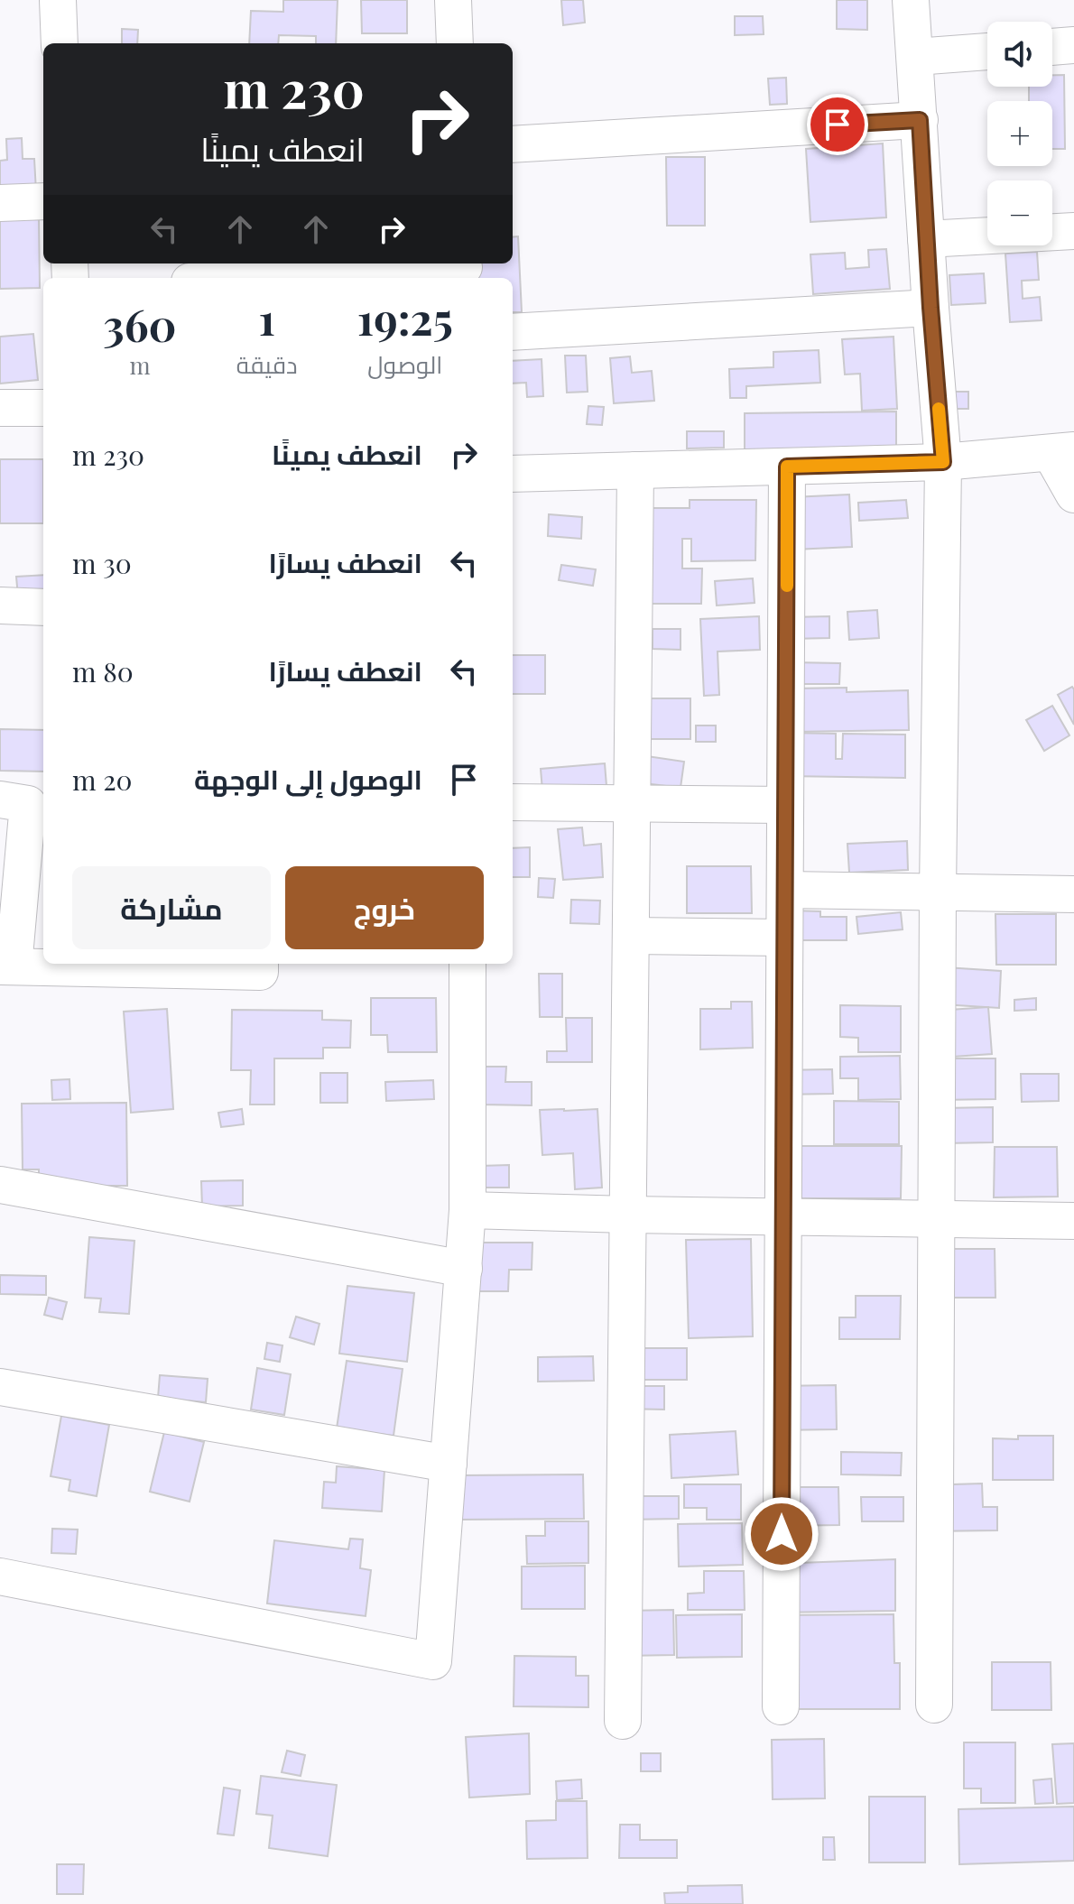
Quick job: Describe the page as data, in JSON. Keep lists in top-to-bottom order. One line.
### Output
{"page":{"map_buttons":["+","−"],"turn":["230 m","انعطف يمينًا"],"eta":["19:25","الوصول","1","دقيقة","360","m"],"list":[{"name":"انعطف يمينًا","value":"230 m"},{"name":"انعطف يسارًا","value":"30 m"},{"name":"انعطف يسارًا","value":"80 m"},{"name":"الوصول إلى الوجهة","value":"20 m"}],"buttons":["خروج","مشاركة"]}}
